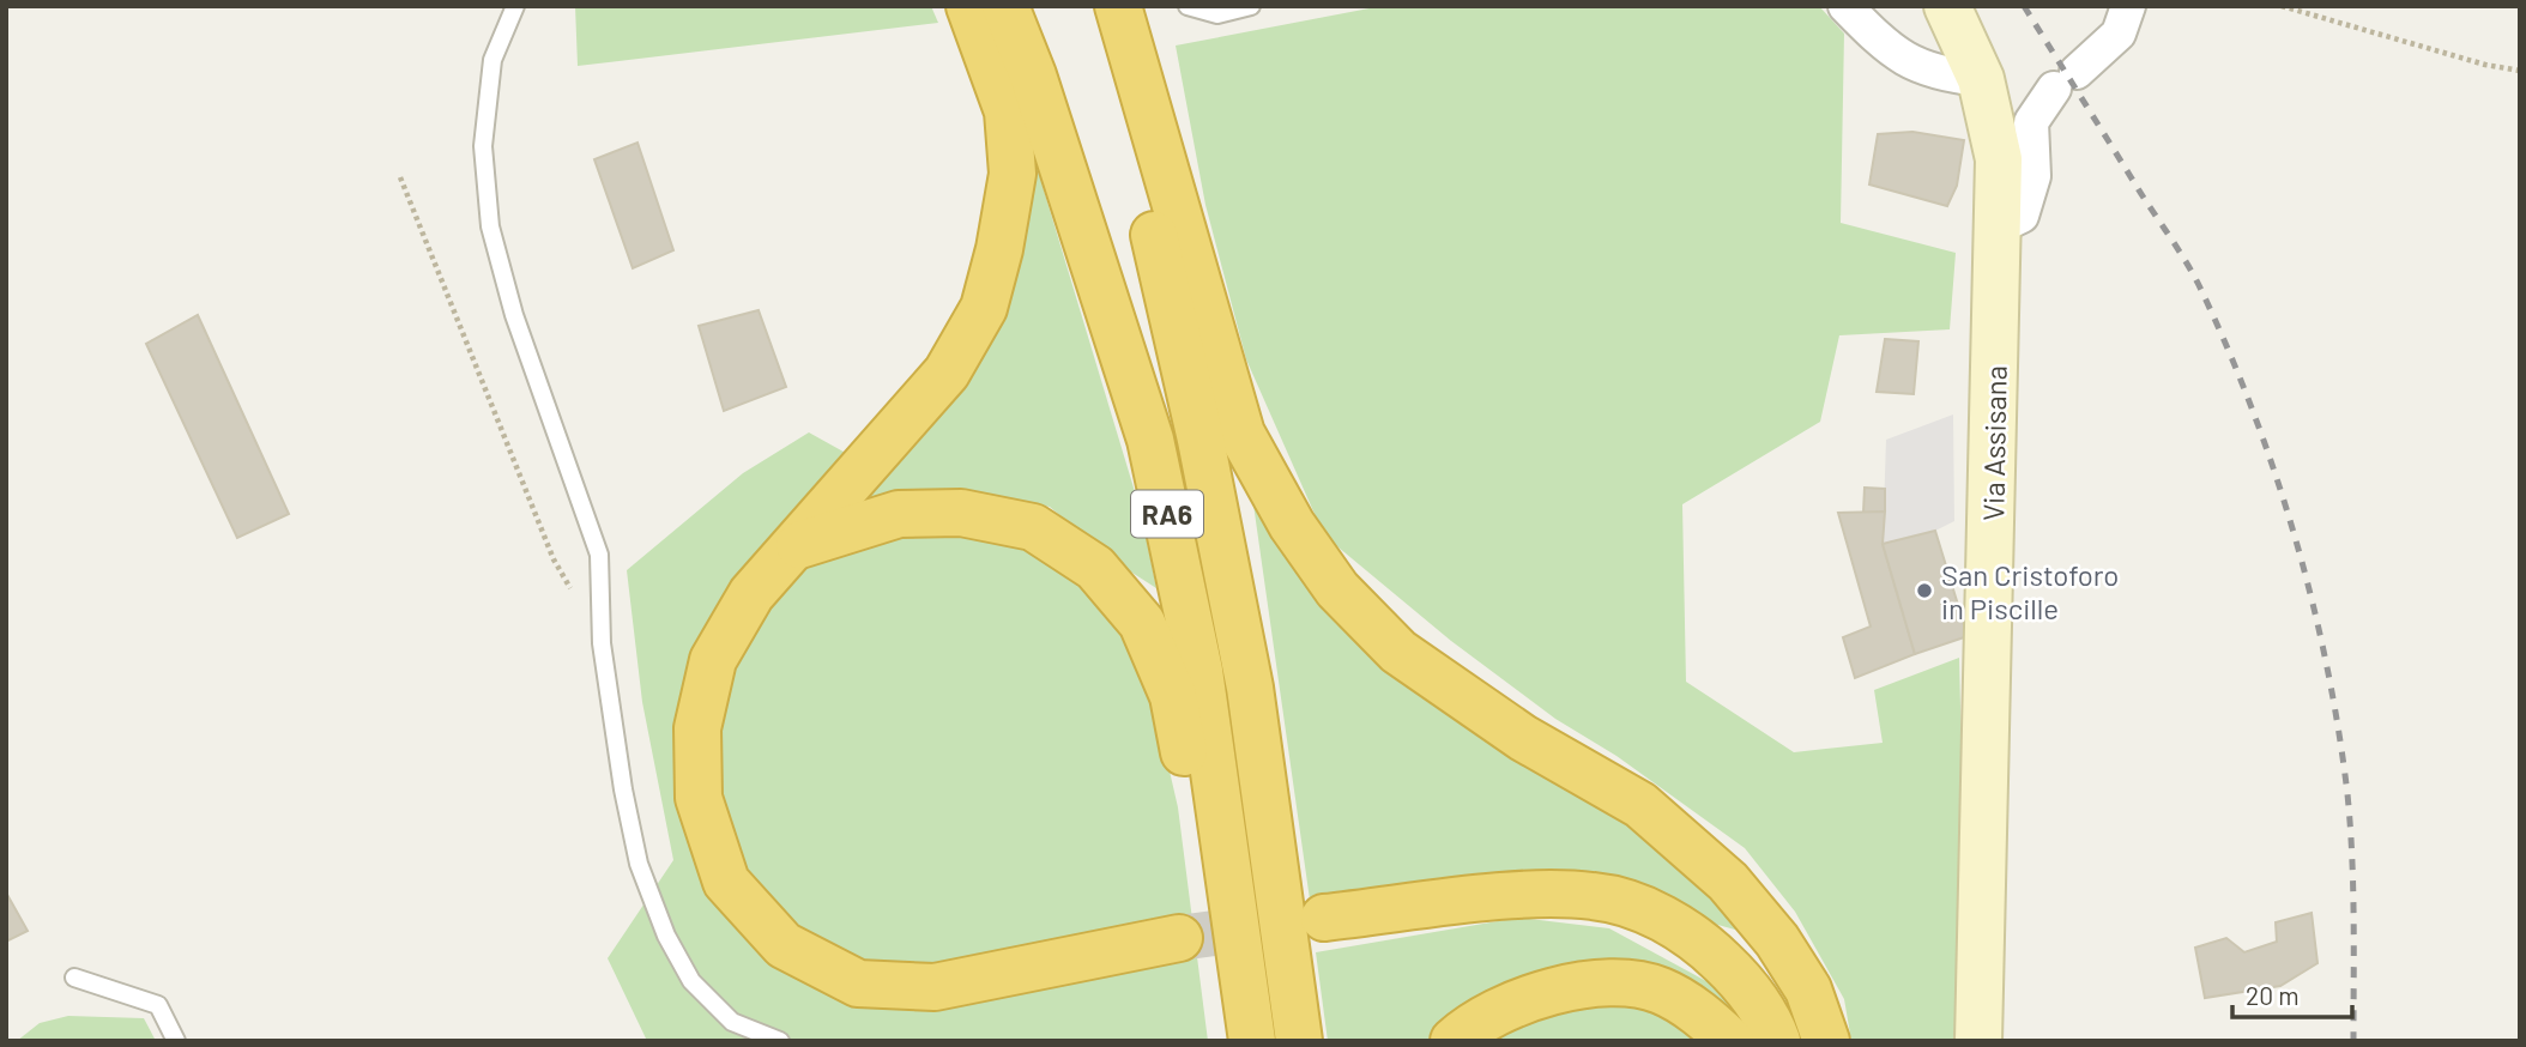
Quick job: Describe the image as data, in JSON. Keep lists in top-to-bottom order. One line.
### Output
{"streets":{"highway":["RA6"],"main road":["Via Assisana"]},"places":["San Cristoforo in Piscille"],"scale_bar":"20 m"}
